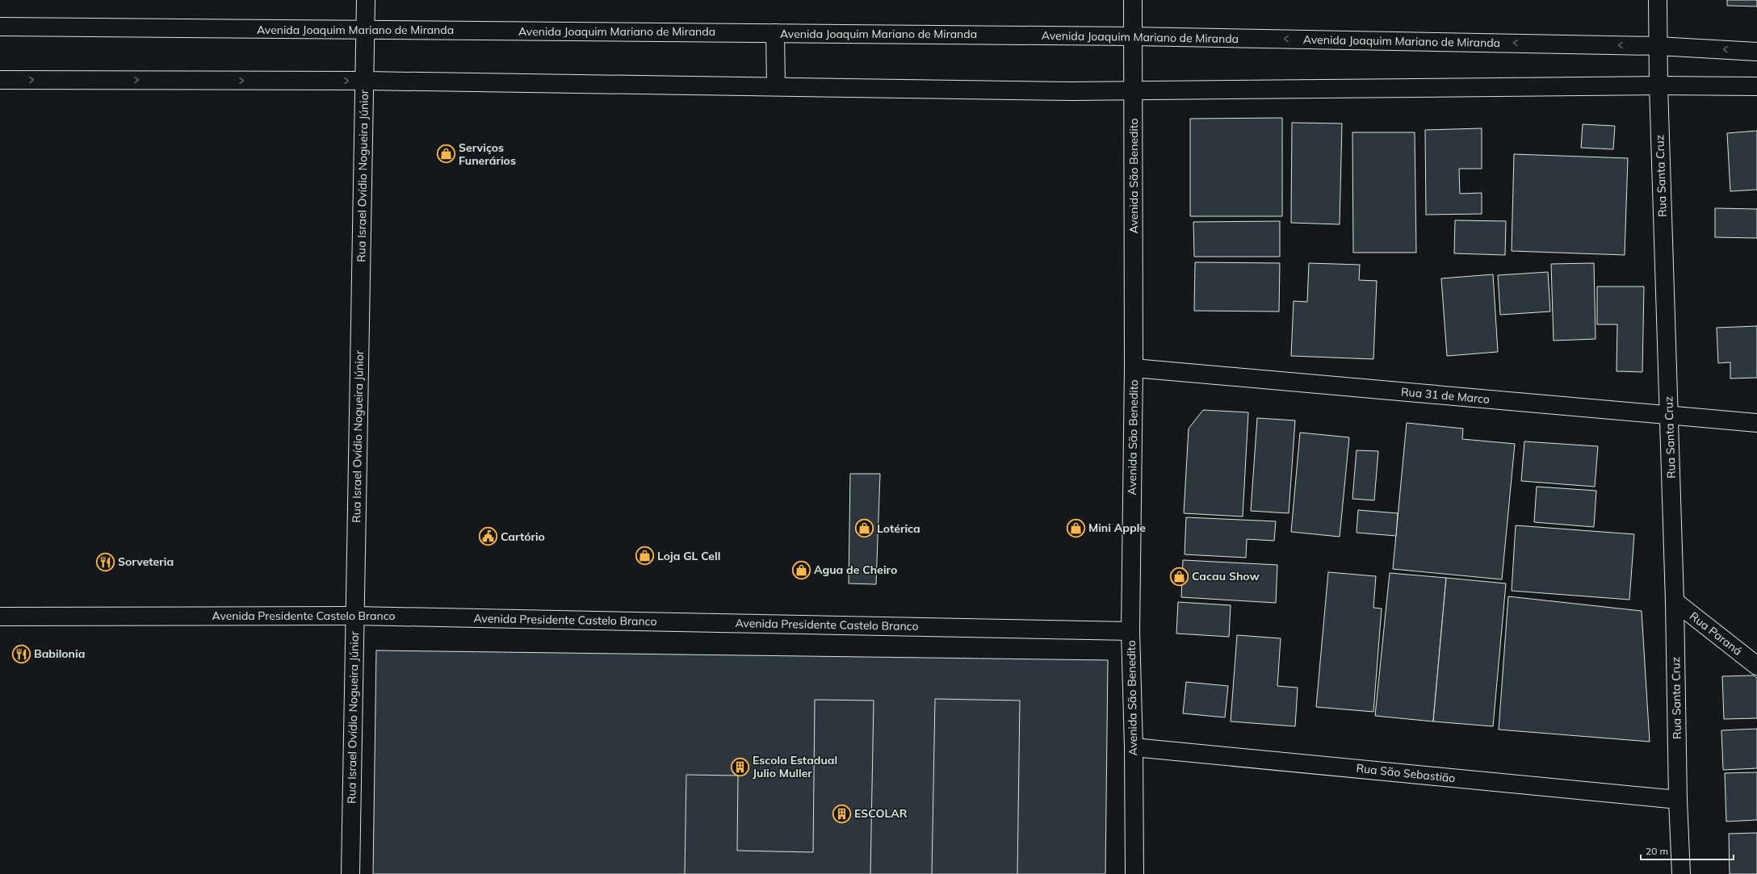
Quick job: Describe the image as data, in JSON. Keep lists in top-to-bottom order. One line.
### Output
{"streets":{"street":["Avenida Joaquim Mariano de Miranda","Rua Israel Ovídio Nogueira Júnior","Avenida São Benedito","Rua Santa Cruz","Rua 31 de Marco","Avenida Presidente Castelo Branco","Rua Paraná","Rua São Sebastião"]},"crossings":[["Avenida Joaquim Mariano de Miranda","Rua Israel Ovídio Nogueira Júnior"],["Avenida Joaquim Mariano de Miranda","Avenida São Benedito"],["Avenida Joaquim Mariano de Miranda","Rua Santa Cruz"],["Rua Israel Ovídio Nogueira Júnior","Avenida Presidente Castelo Branco"],["Avenida São Benedito","Rua 31 de Marco"],["Avenida São Benedito","Avenida Presidente Castelo Branco"],["Avenida São Benedito","Rua São Sebastião"],["Rua Santa Cruz","Rua 31 de Marco"],["Rua Santa Cruz","Rua Paraná"],["Rua Santa Cruz","Rua São Sebastião"]],"places":{"shop":["Serviços Funerários","Mini Apple","Lotérica","Loja GL Cell","Agua de Cheiro","Cacau Show"],"public building":["Cartório"],"restaurant":["Sorveteria","Babilonia"],"building":["Escola Estadual Julio Muller","ESCOLAR"]},"scale_bar":"20 m"}
